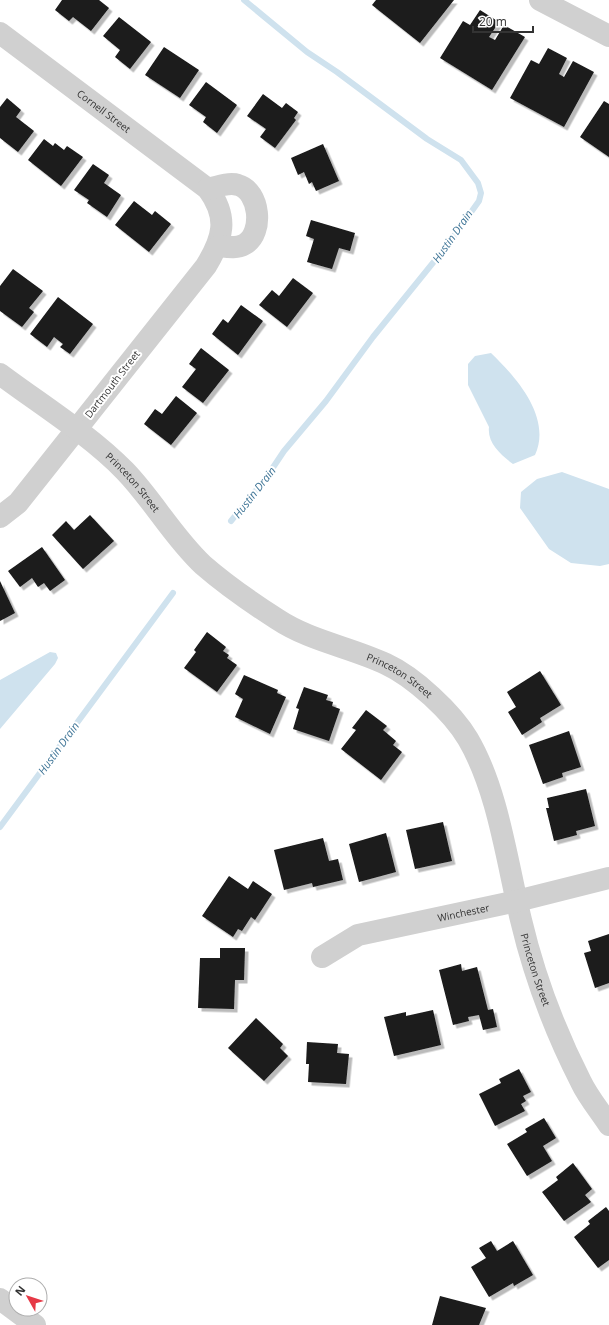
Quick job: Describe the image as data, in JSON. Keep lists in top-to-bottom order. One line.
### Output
{"streets":{"street":["Cornell Street","Dartmouth Street","Princeton Street","Winchester"]},"crossings":[["Cornell Street","Dartmouth Street"],["Dartmouth Street","Princeton Street"],["Princeton Street","Winchester"]],"water":["Hustin Drain"],"scale_bar":"20 m","north":"top left"}
